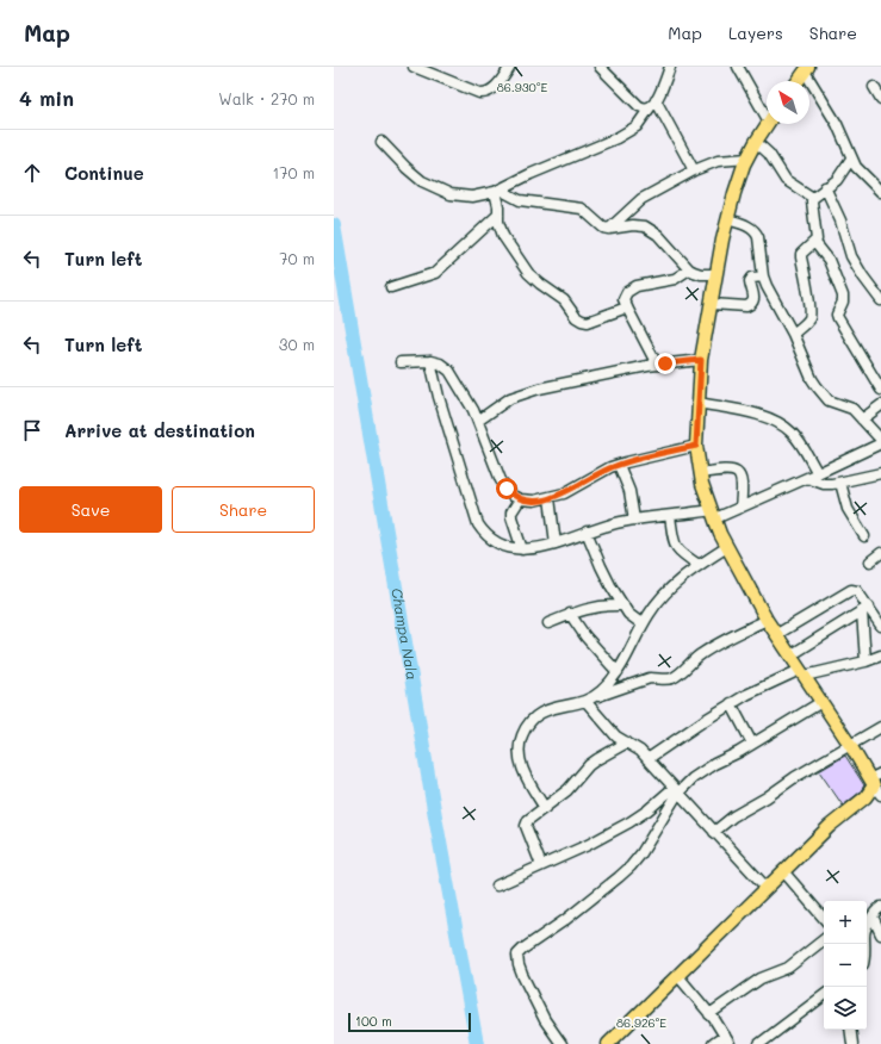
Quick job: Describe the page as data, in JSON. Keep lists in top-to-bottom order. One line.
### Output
{"water":["Champa Nala"],"scale_bar":"100 m","north":"top left","page":{"header":"Map","nav":["Map","Layers","Share"],"heading":["4 min","Walk · 270 m"],"list":[["Continue","170 m"],["Turn left","70 m"],["Turn left","30 m"],"Arrive at destination"],"buttons":["Save","Share"],"map_buttons":["+","−"],"scale":"100 m"},"coordinates":["86.930°E","86.926°E"]}
